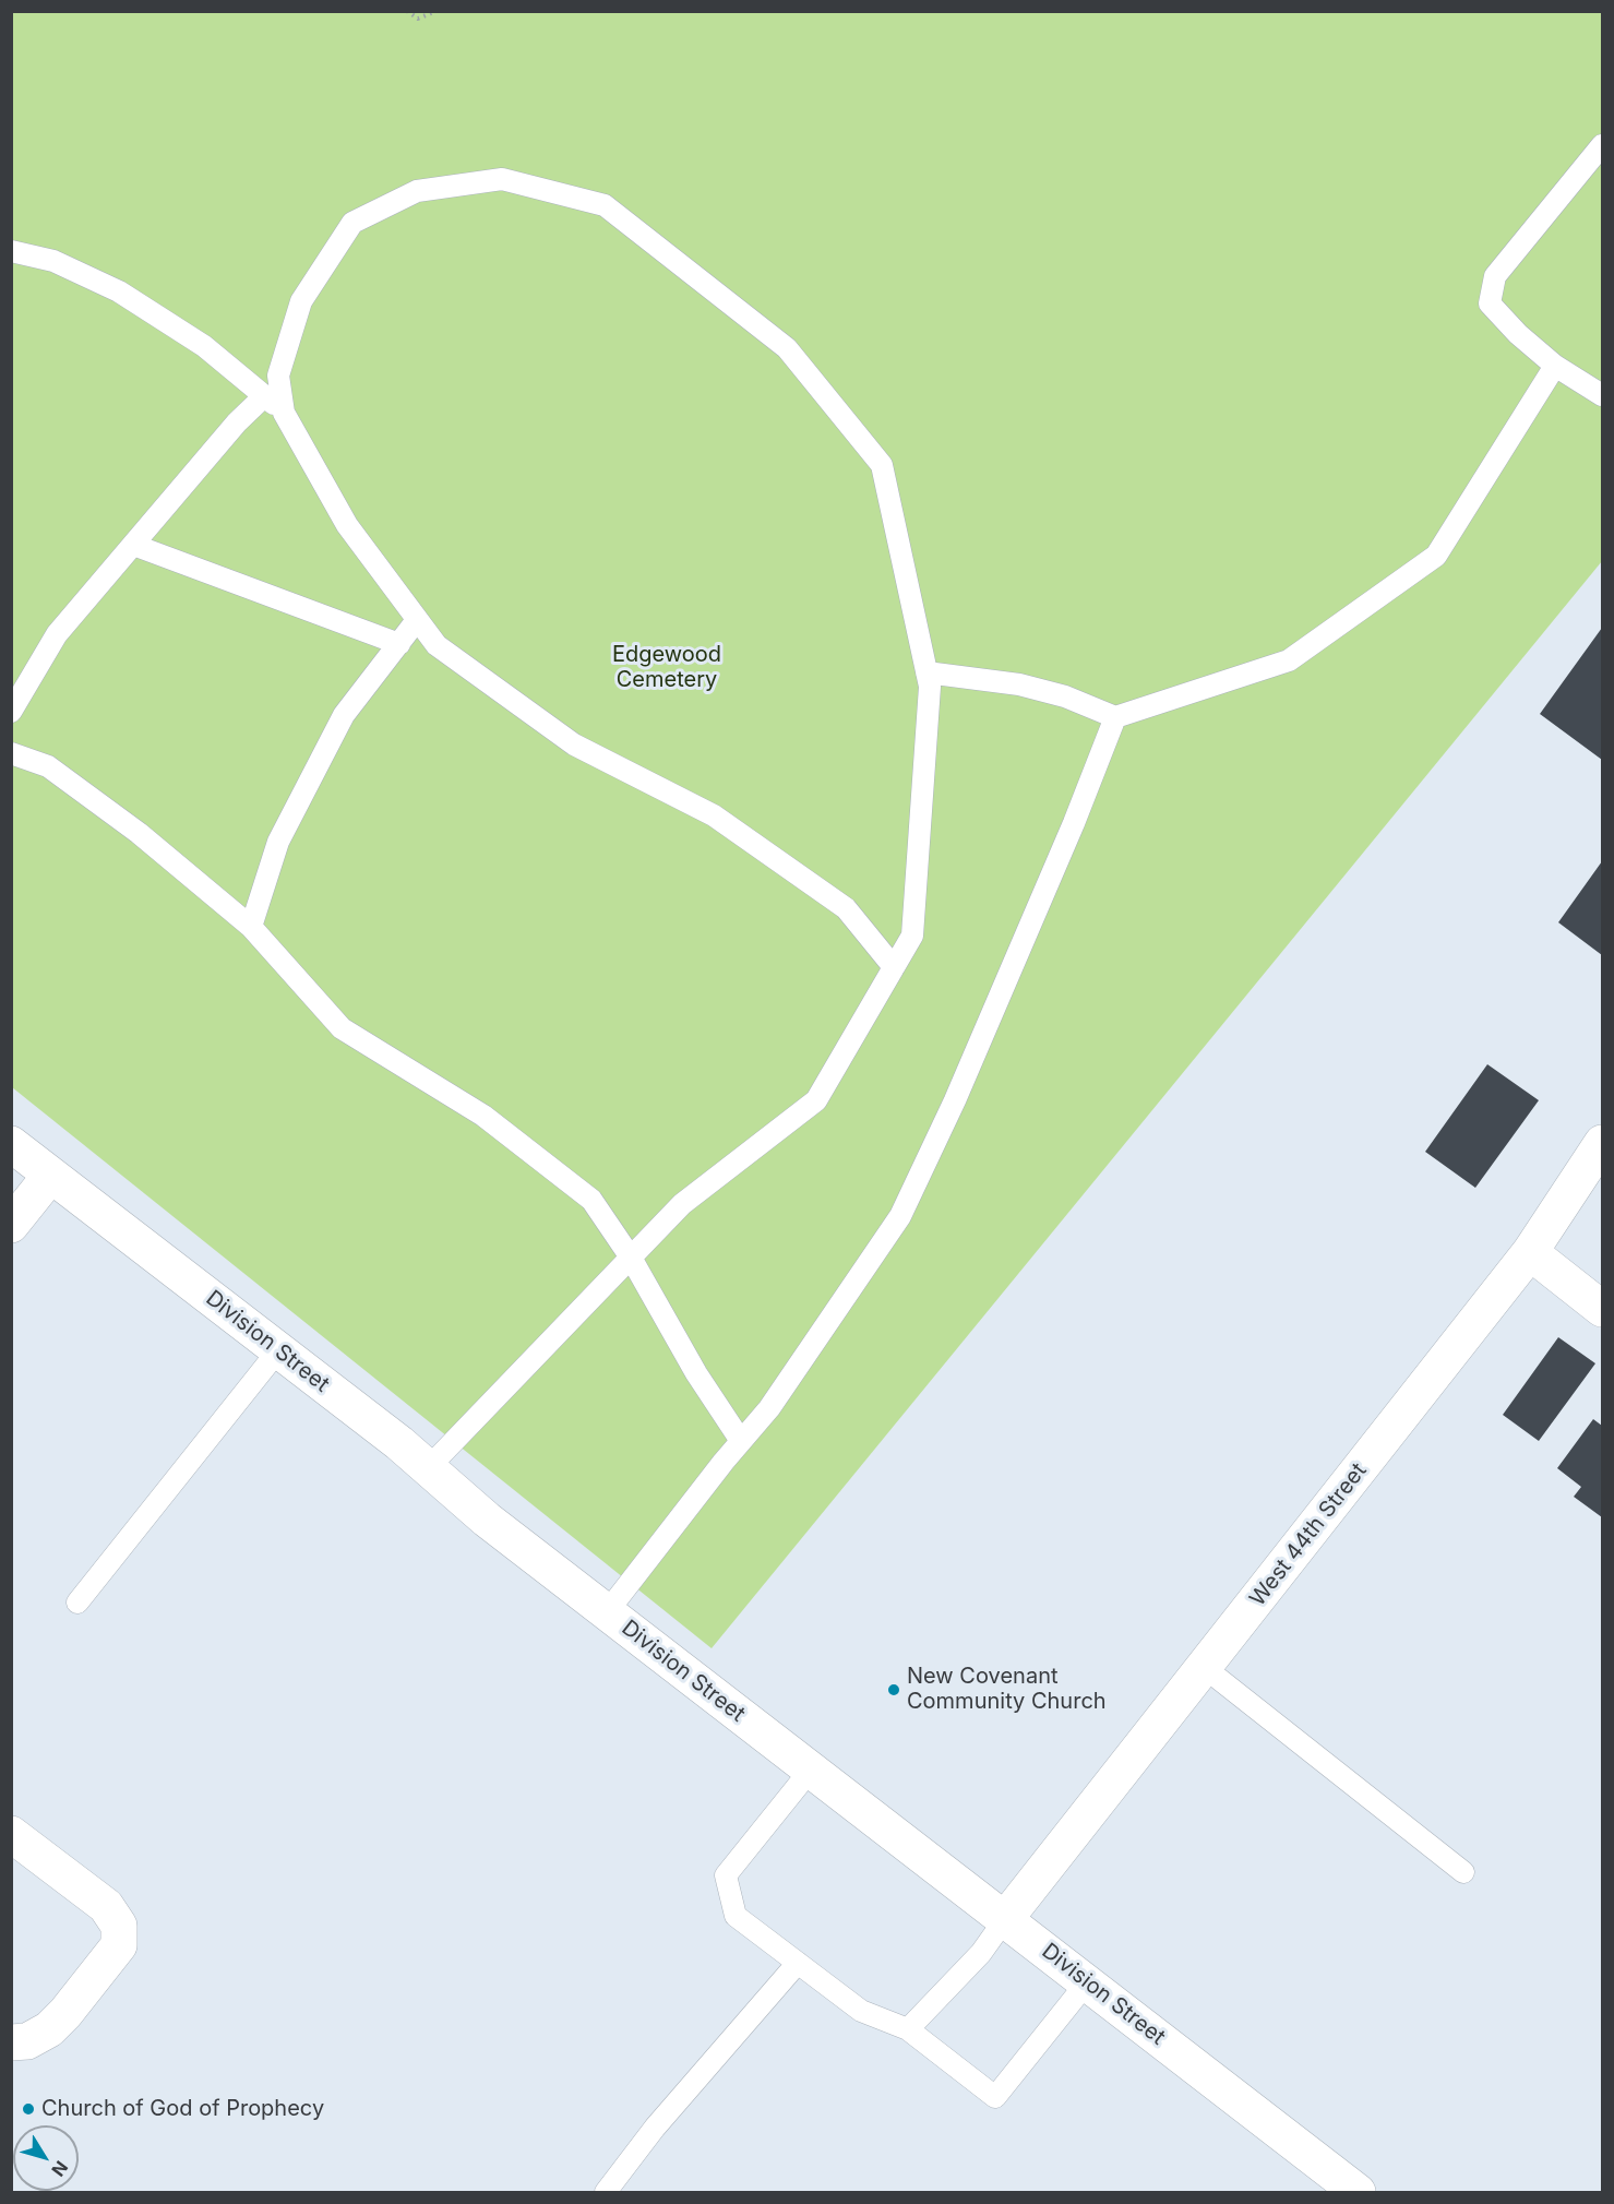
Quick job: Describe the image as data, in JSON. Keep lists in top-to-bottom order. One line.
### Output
{"streets":{"street":["Division Street","West 44th Street"]},"crossings":[["Division Street","West 44th Street"]],"parks":["Edgewood Cemetery"],"places":["New Covenant Community Church","Church of God of Prophecy"],"north":"bottom right"}
